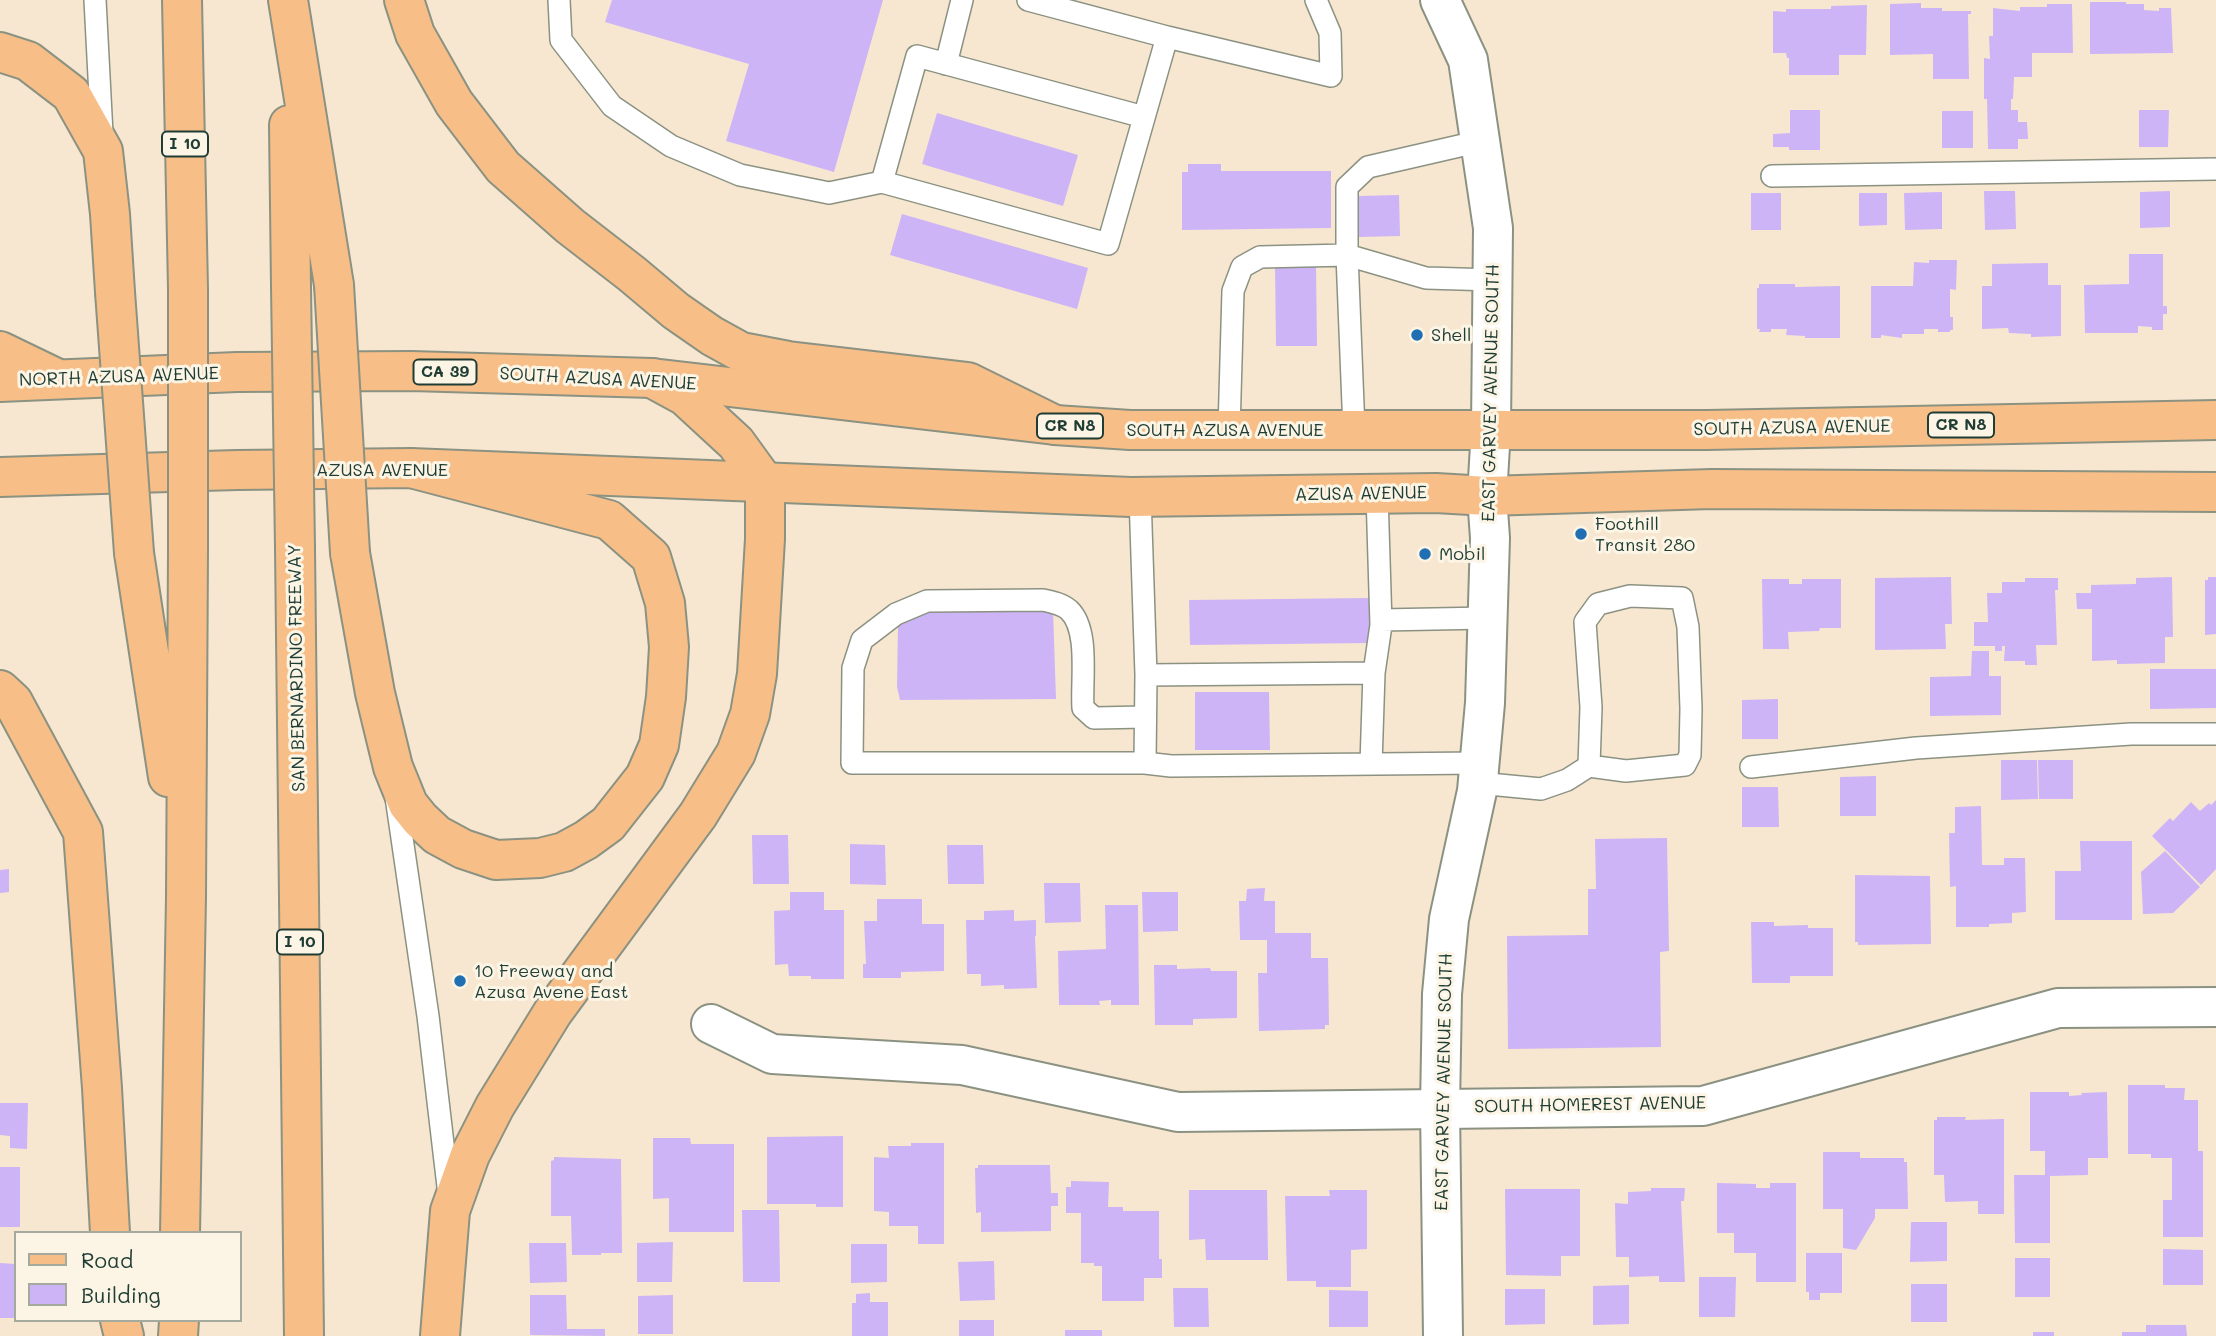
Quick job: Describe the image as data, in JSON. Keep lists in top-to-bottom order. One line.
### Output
{"streets":{"main road":["I 10","CA 39","NORTH AZUSA AVENUE","SOUTH AZUSA AVENUE","CR N8","AZUSA AVENUE","SAN BERNARDINO FREEWAY"],"street":["EAST GARVEY AVENUE SOUTH","SOUTH HOMEREST AVENUE"]},"crossings":[["NORTH AZUSA AVENUE","SOUTH AZUSA AVENUE"],["SOUTH AZUSA AVENUE","EAST GARVEY AVENUE SOUTH"],["EAST GARVEY AVENUE SOUTH","AZUSA AVENUE"],["EAST GARVEY AVENUE SOUTH","SOUTH HOMEREST AVENUE"]],"places":["Shell","Foothill Transit 280","Mobil","10 Freeway and Azusa Avene East"],"legend":["Road","Building"]}
